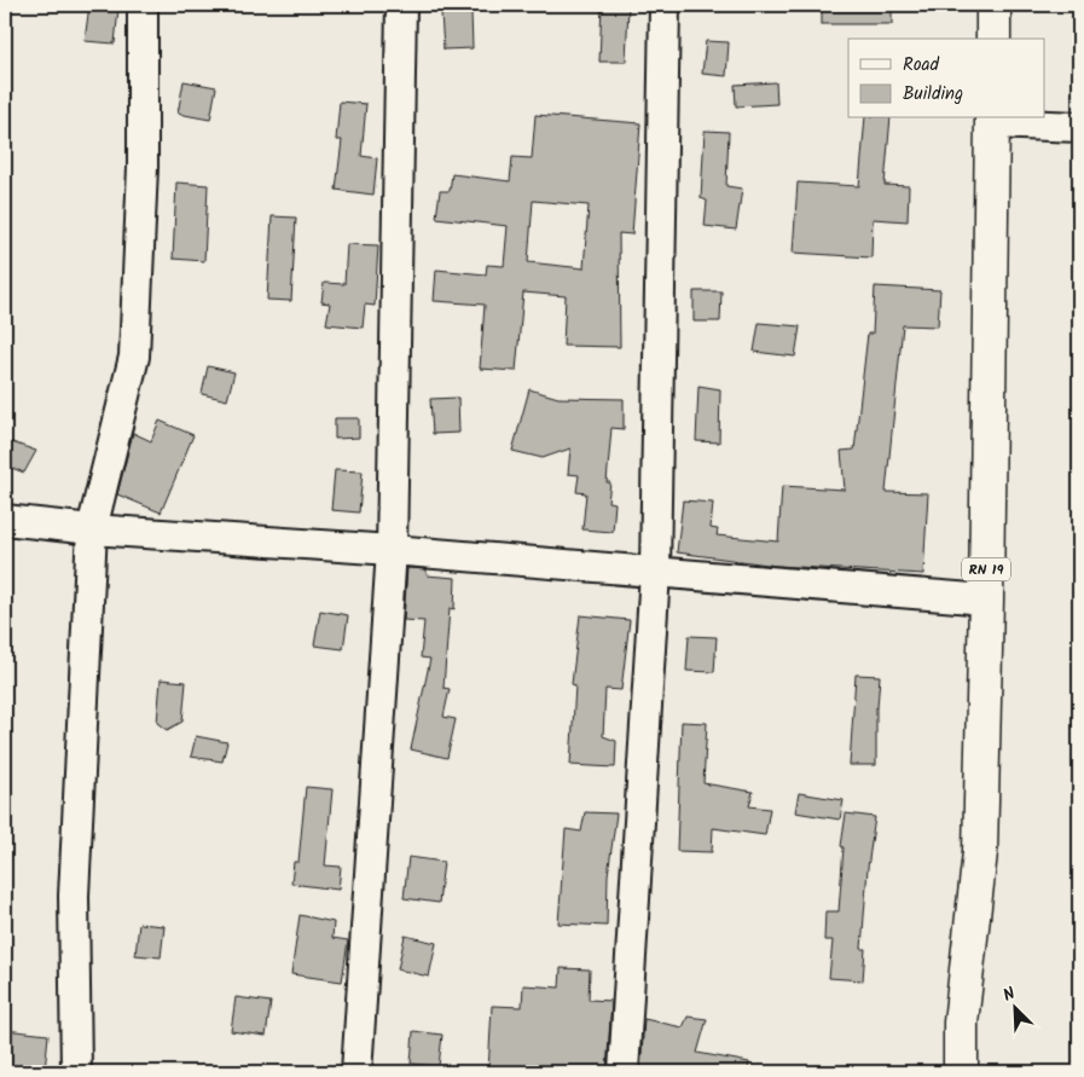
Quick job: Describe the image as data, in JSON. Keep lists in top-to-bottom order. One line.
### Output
{"streets":{"main road":["RN 19"]},"legend":["Road","Building"],"north":"top left"}
